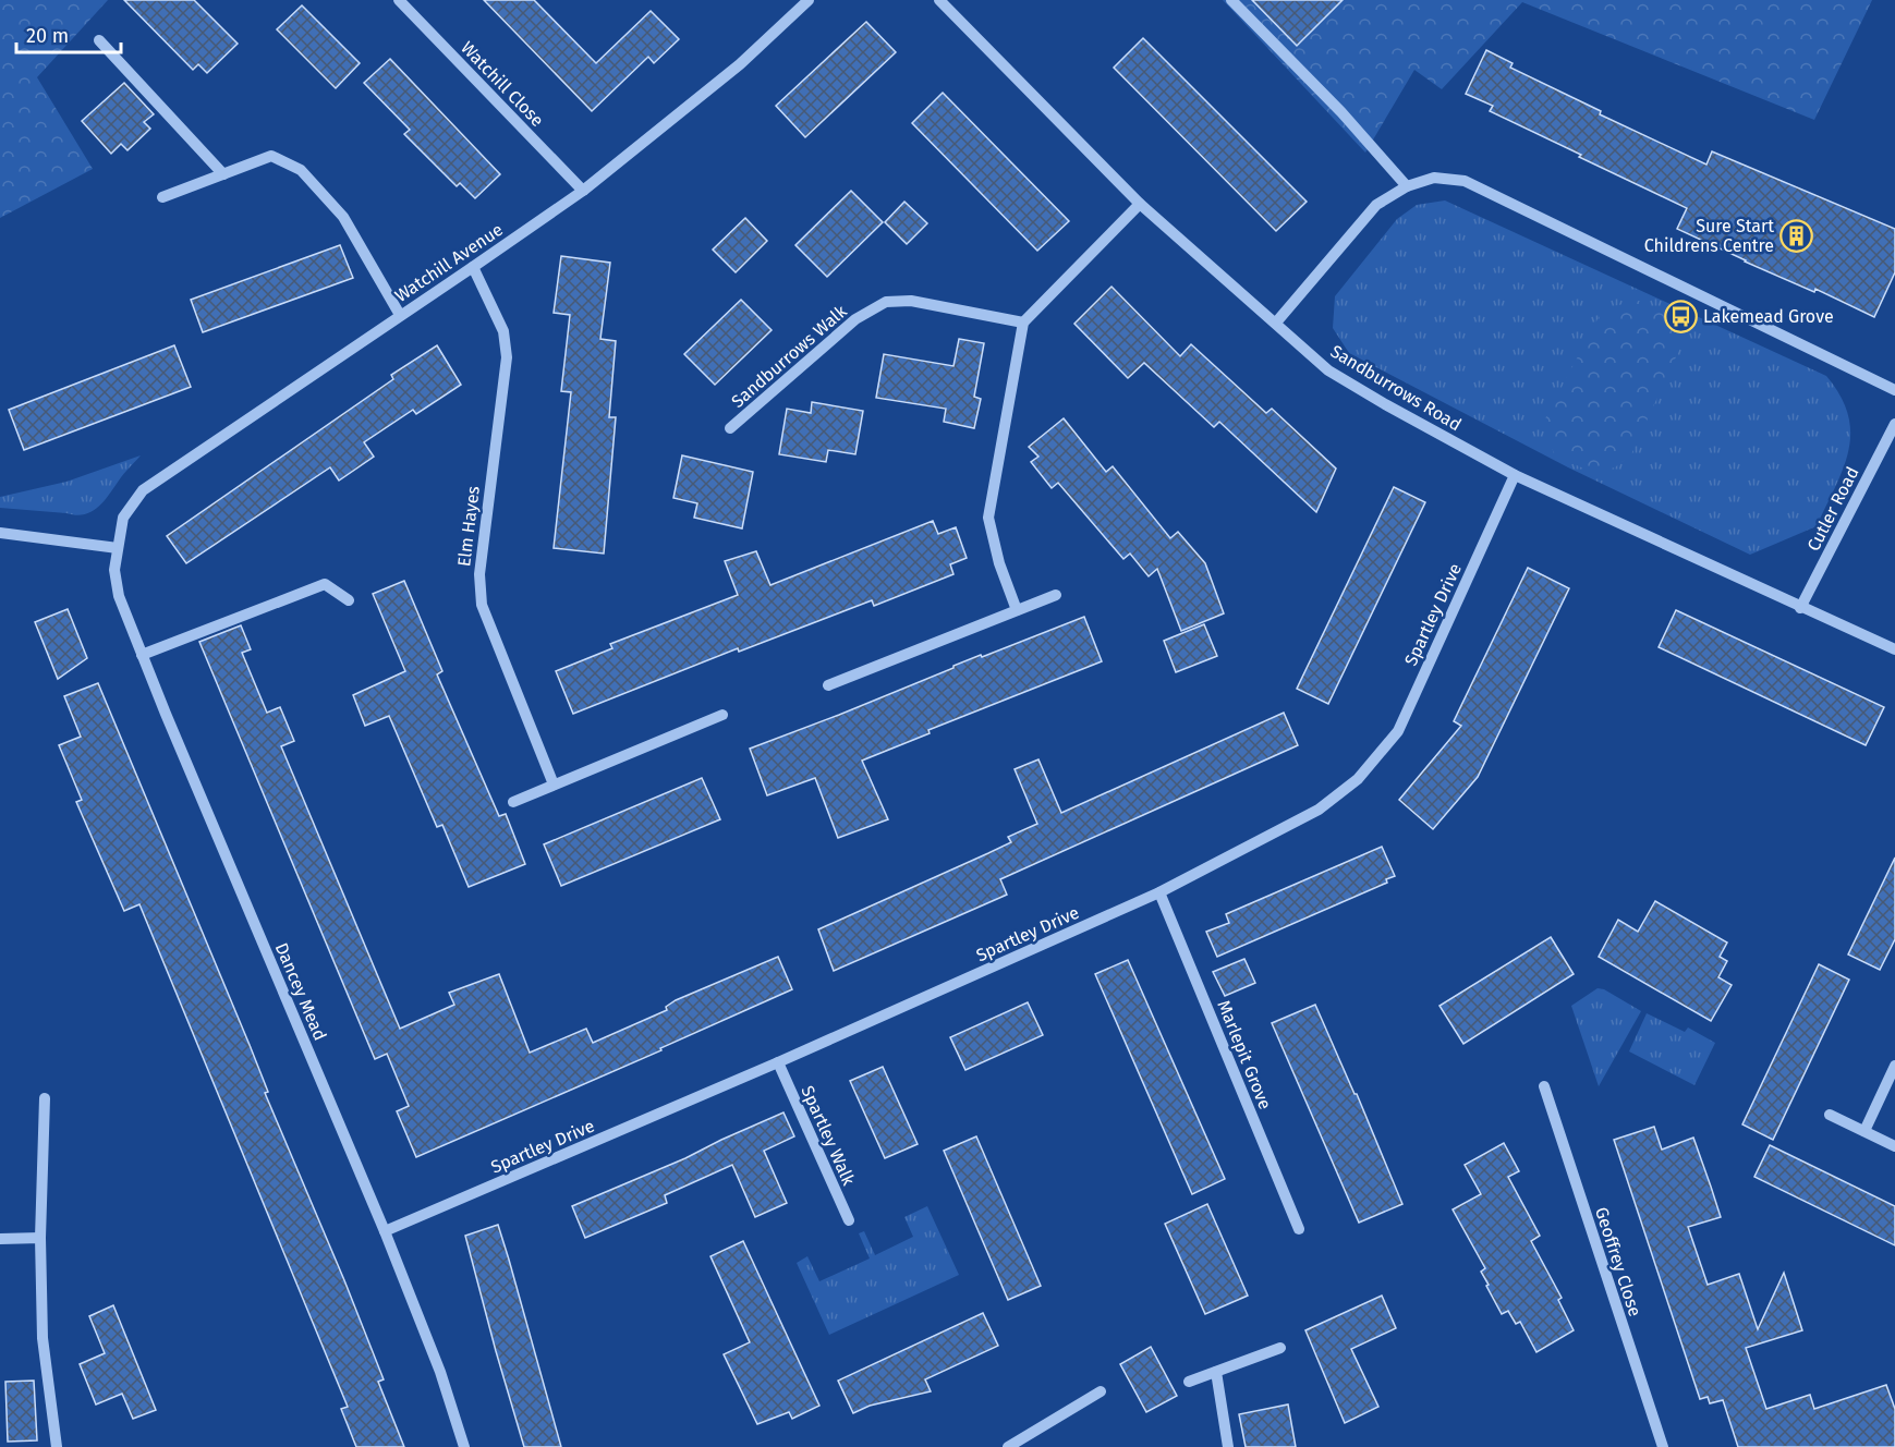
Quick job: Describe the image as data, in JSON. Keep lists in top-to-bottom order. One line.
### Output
{"streets":{"street":["Watchill Close","Watchill Avenue","Sandburrows Walk","Sandburrows Road","Cutler Road","Elm Hayes","Spartley Drive","Dancey Mead","Marlepit Grove","Spartley Walk","Geoffrey Close"]},"crossings":[["Watchill Close","Watchill Avenue"],["Watchill Avenue","Elm Hayes"],["Watchill Avenue","Dancey Mead"],["Sandburrows Road","Cutler Road"],["Sandburrows Road","Spartley Drive"],["Spartley Drive","Dancey Mead"],["Spartley Drive","Marlepit Grove"],["Spartley Drive","Spartley Walk"]],"places":{"building":["Sure Start Childrens Centre"],"bus stop":["Lakemead Grove"]},"scale_bar":"20 m"}
